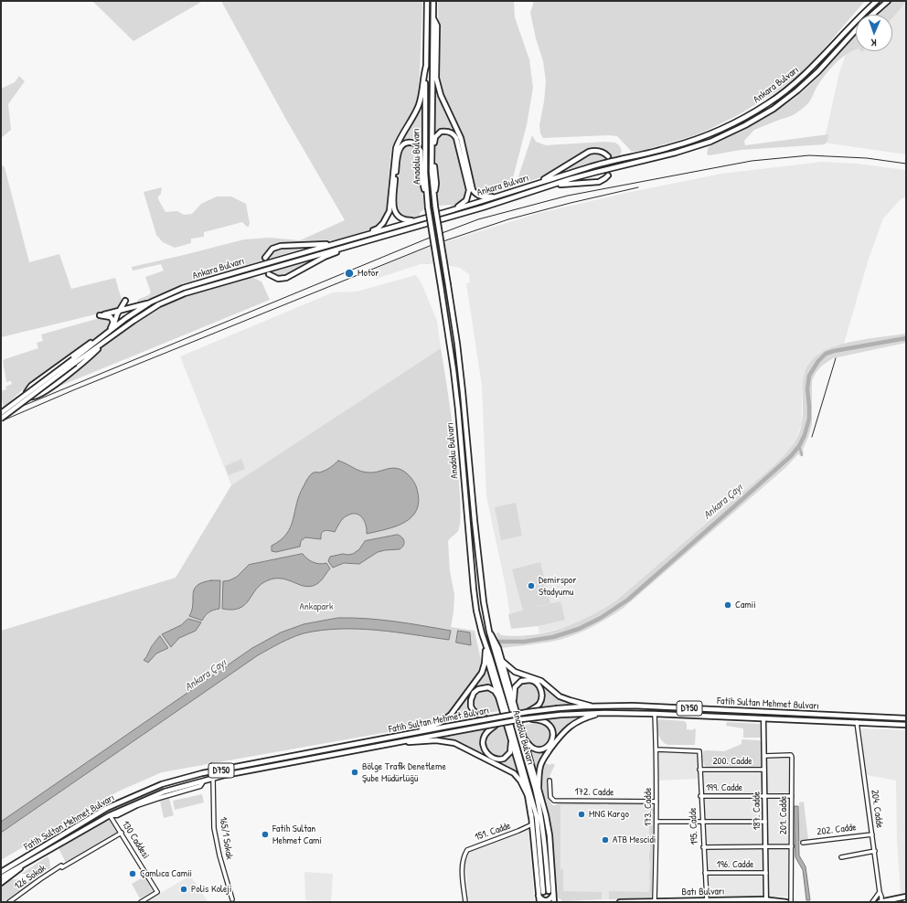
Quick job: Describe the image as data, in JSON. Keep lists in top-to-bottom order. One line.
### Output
{"streets":{"main road":["Ankara Bulvarı","Anadolu Bulvarı","Fatih Sultan Mehmet Bulvarı","D750","187. Cadde","Batı Bulvarı"],"street":["200. Cadde","199. Cadde","172. Cadde","173. Cadde","204. Cadde","201. Cadde","195. Cadde","202. Cadde","151. Cadde","165/1 Sokak","130 Caddesi","196. Cadde","126 Sokak"]},"crossings":[["Fatih Sultan Mehmet Bulvarı","173. Cadde"],["Fatih Sultan Mehmet Bulvarı","204. Cadde"],["Fatih Sultan Mehmet Bulvarı","187. Cadde"],["Fatih Sultan Mehmet Bulvarı","165/1 Sokak"],["Fatih Sultan Mehmet Bulvarı","130 Caddesi"],["200. Cadde","187. Cadde"],["200. Cadde","195. Cadde"],["199. Cadde","187. Cadde"],["199. Cadde","201. Cadde"],["199. Cadde","195. Cadde"],["172. Cadde","173. Cadde"],["173. Cadde","195. Cadde"],["173. Cadde","Batı Bulvarı"],["204. Cadde","202. Cadde"],["187. Cadde","201. Cadde"],["187. Cadde","196. Cadde"],["187. Cadde","Batı Bulvarı"],["195. Cadde","196. Cadde"],["195. Cadde","Batı Bulvarı"],["130 Caddesi","126 Sokak"]],"water":["Ankara Çayı"],"parks":["Ankapark"],"places":["Motor","Demirspor Stadyumu","Camii","Bölge Trafik Denetleme Şube Müdürlüğü","MNG Kargo","Fatih Sultan Mehmet Cami","ATB Mescidi","Çamlıca Camii","Polis Koleji"],"north":"bottom"}
